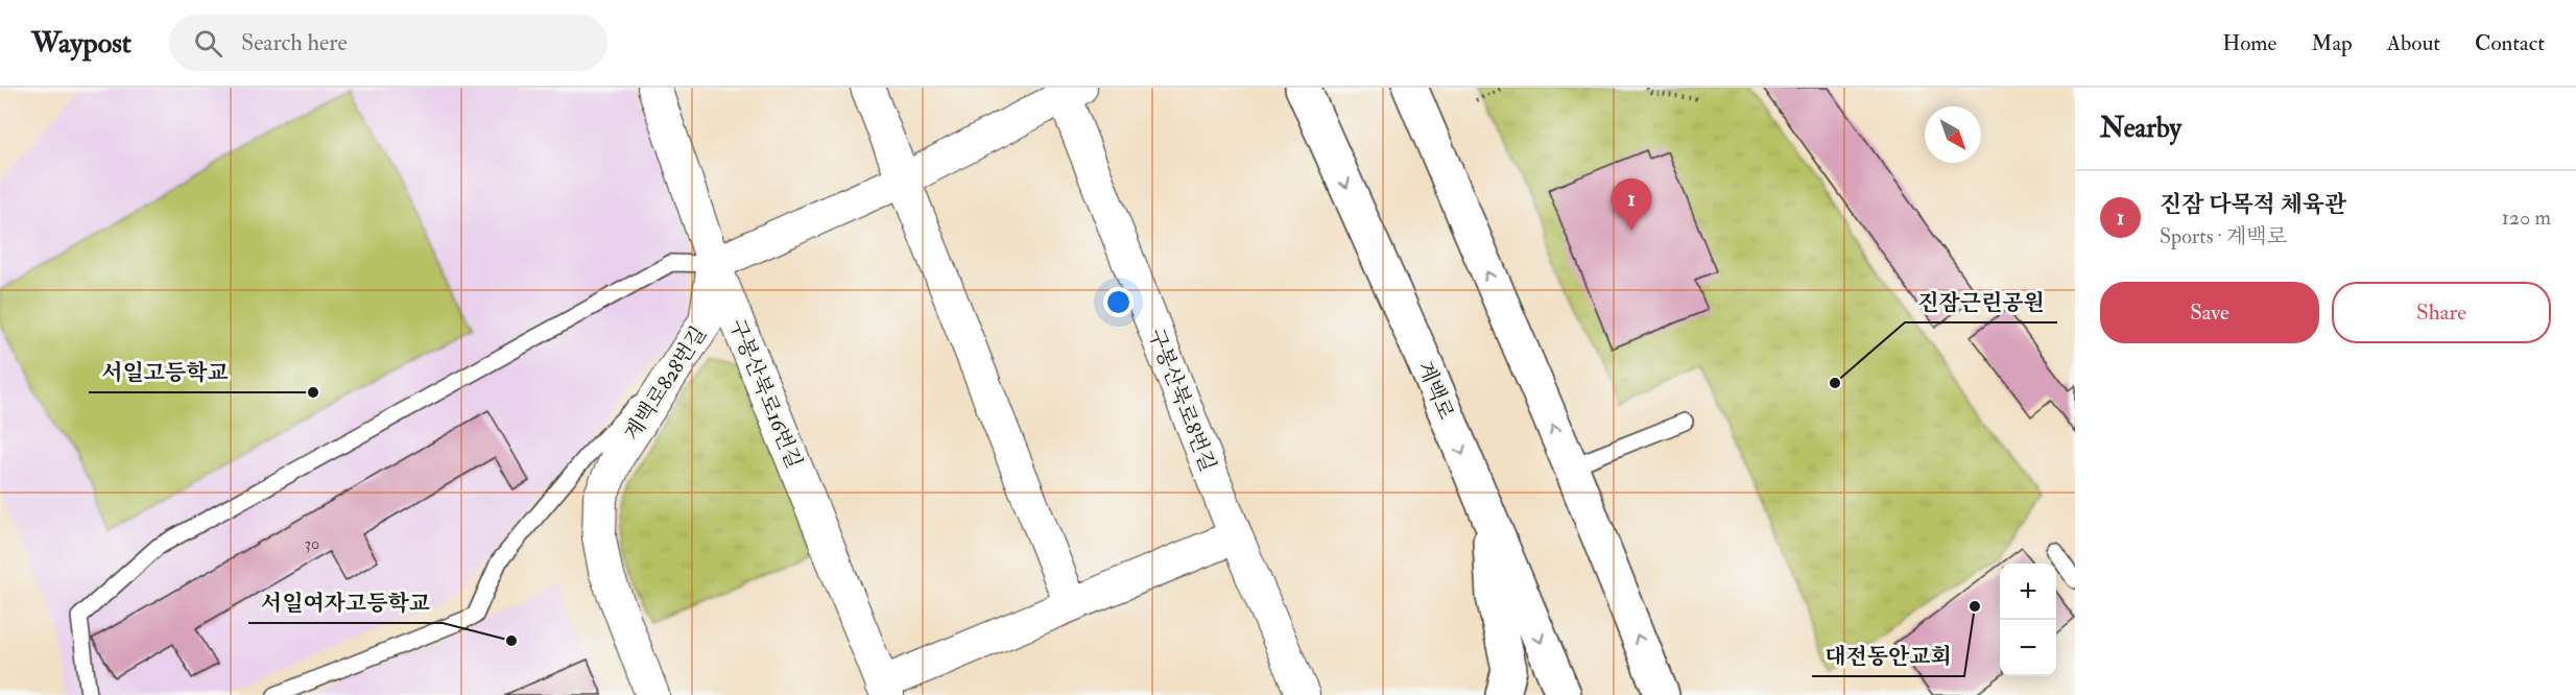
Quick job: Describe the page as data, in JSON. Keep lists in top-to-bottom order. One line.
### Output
{"streets":{"main road":["계백로"],"street":["계백로828번길","구봉산북로16번길","구봉산북로8번길"]},"crossings":[["계백로828번길","구봉산북로16번길"]],"places":["진잠근린공원","서일고등학교","대전동안교회","서일여자고등학교"],"house_numbers":["30"],"north":"bottom right","page":{"header":"Waypost","search":"Search here","nav":["Home","Map","About","Contact"],"heading":"Nearby","list":[{"mark":"1","name":"진잠 다목적 체육관","note":"Sports · 계백로","value":"120 m"}],"pins":"1","buttons":["Save","Share"],"map_buttons":["+","−"]}}
